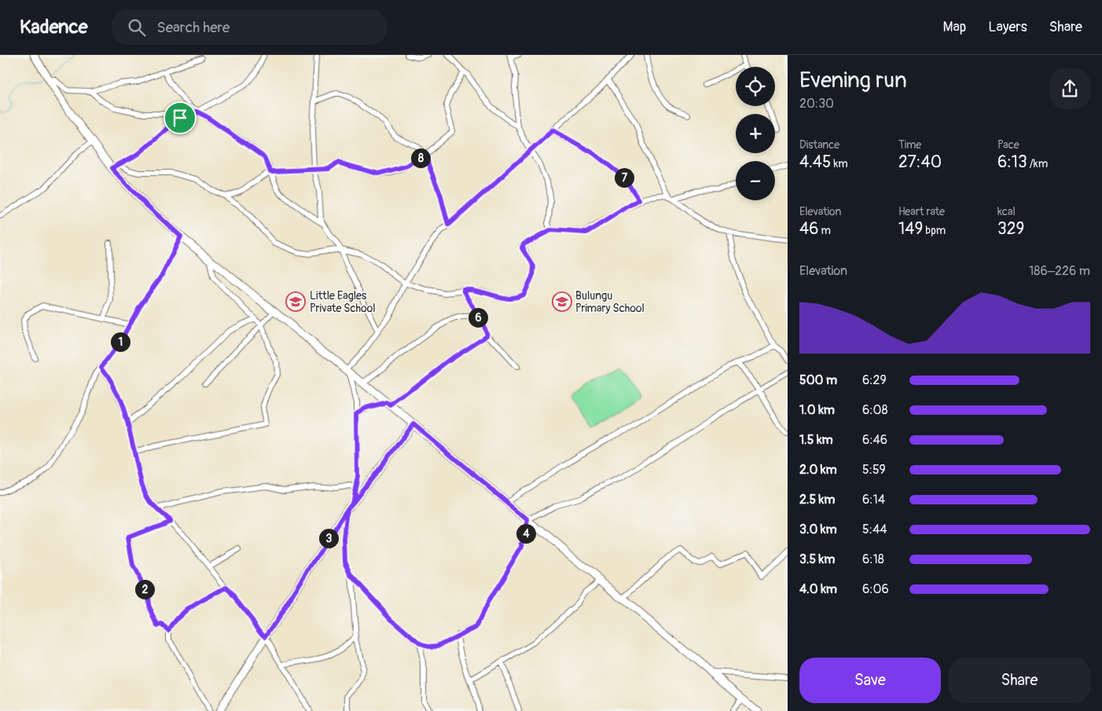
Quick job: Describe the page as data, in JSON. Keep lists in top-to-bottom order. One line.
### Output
{"places":{"school or university":["Little Eagles Private School","Bulungu Primary School"]},"page":{"header":"Kadence","search":"Search here","nav":["Map","Layers","Share"],"heading":["Evening run","20:30"],"map_buttons":["+","−"],"stats":[["Distance","4.45 km"],["Time","27:40"],["Pace","6:13 /km"],["Elevation","46 m"],["Heart rate","149 bpm"],["kcal","329"]],"pins":["8","7","6","1","4","3","2"],"chart":["Elevation","186–226 m"],"list":[{"name":"500 m","note":"6:29"},{"name":"1.0 km","note":"6:08"},{"name":"1.5 km","note":"6:46"},{"name":"2.0 km","note":"5:59"},{"name":"2.5 km","note":"6:14"},{"name":"3.0 km","note":"5:44"},{"name":"3.5 km","note":"6:18"},{"name":"4.0 km","note":"6:06"}],"buttons":["Save","Share"]}}
